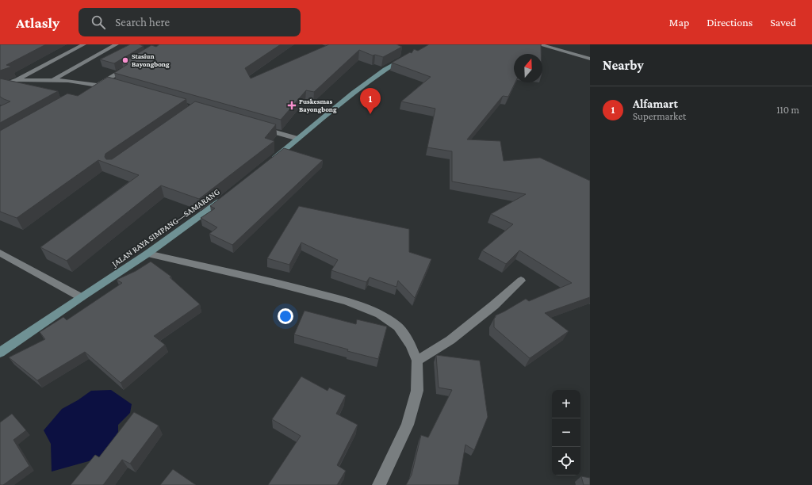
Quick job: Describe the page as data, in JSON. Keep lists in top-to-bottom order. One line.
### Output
{"streets":{"main road":["JALAN RAYA SIMPANG—SAMARANG"]},"places":{"other":["Stasiun Bayongbong"],"health":["Puskesmas Bayongbong"]},"north":"top","page":{"header":"Atlasly","search":"Search here","nav":["Map","Directions","Saved"],"heading":"Nearby","list":[{"mark":"1","name":"Alfamart","note":"Supermarket","value":"110 m"}],"pins":"1","map_buttons":["+","−"]}}
